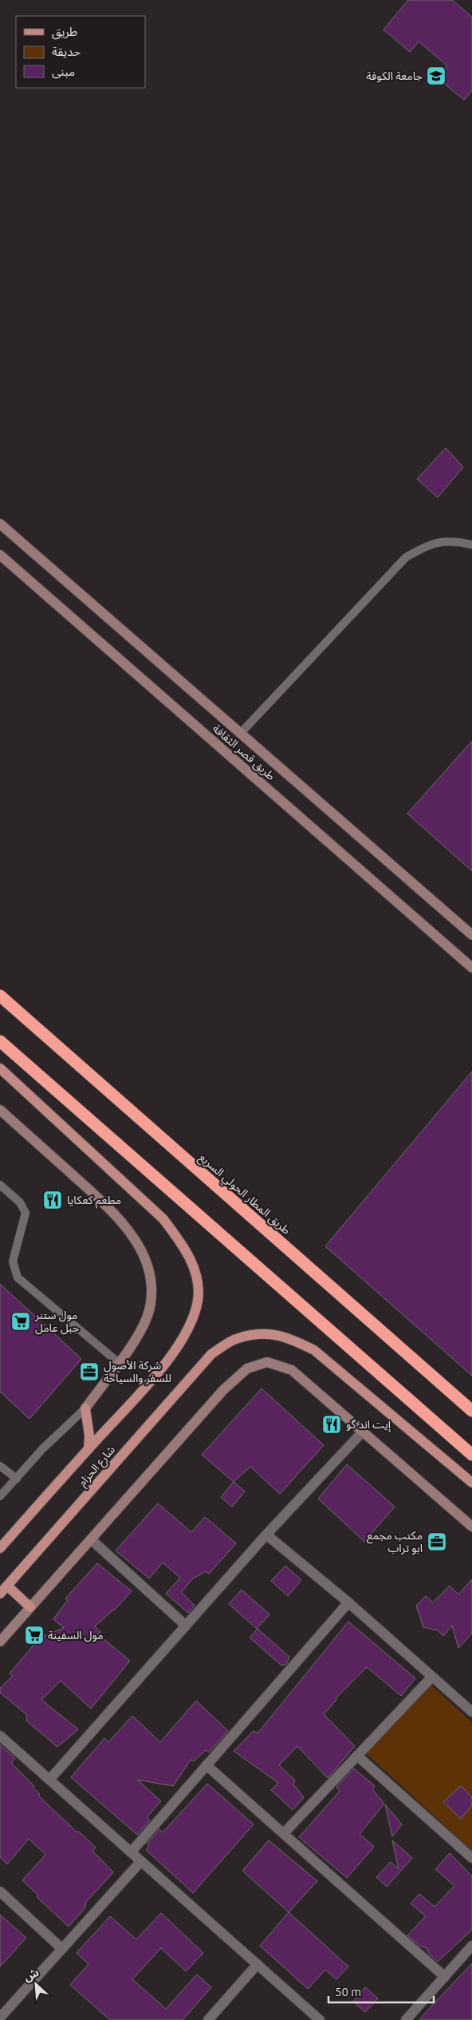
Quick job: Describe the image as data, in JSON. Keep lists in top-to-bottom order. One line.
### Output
{"streets":{"highway":["طريق المطار الحولي السريع"],"main road":["شارع الحزام"],"street":["طريق قصر الثقافة"]},"places":{"school or university":["جامعة الكوفة"],"restaurant":["مطعم كعكايا","إيت اند گو"],"supermarket":["مول ستنر جبل عامل","مول السفينة"],"office":["شركة الأصول للسفر والسياحة","مكتب مجمع ابو تراب"]},"legend":["طريق","حديقة","مبنى"],"scale_bar":"50 m","north":"top left"}
